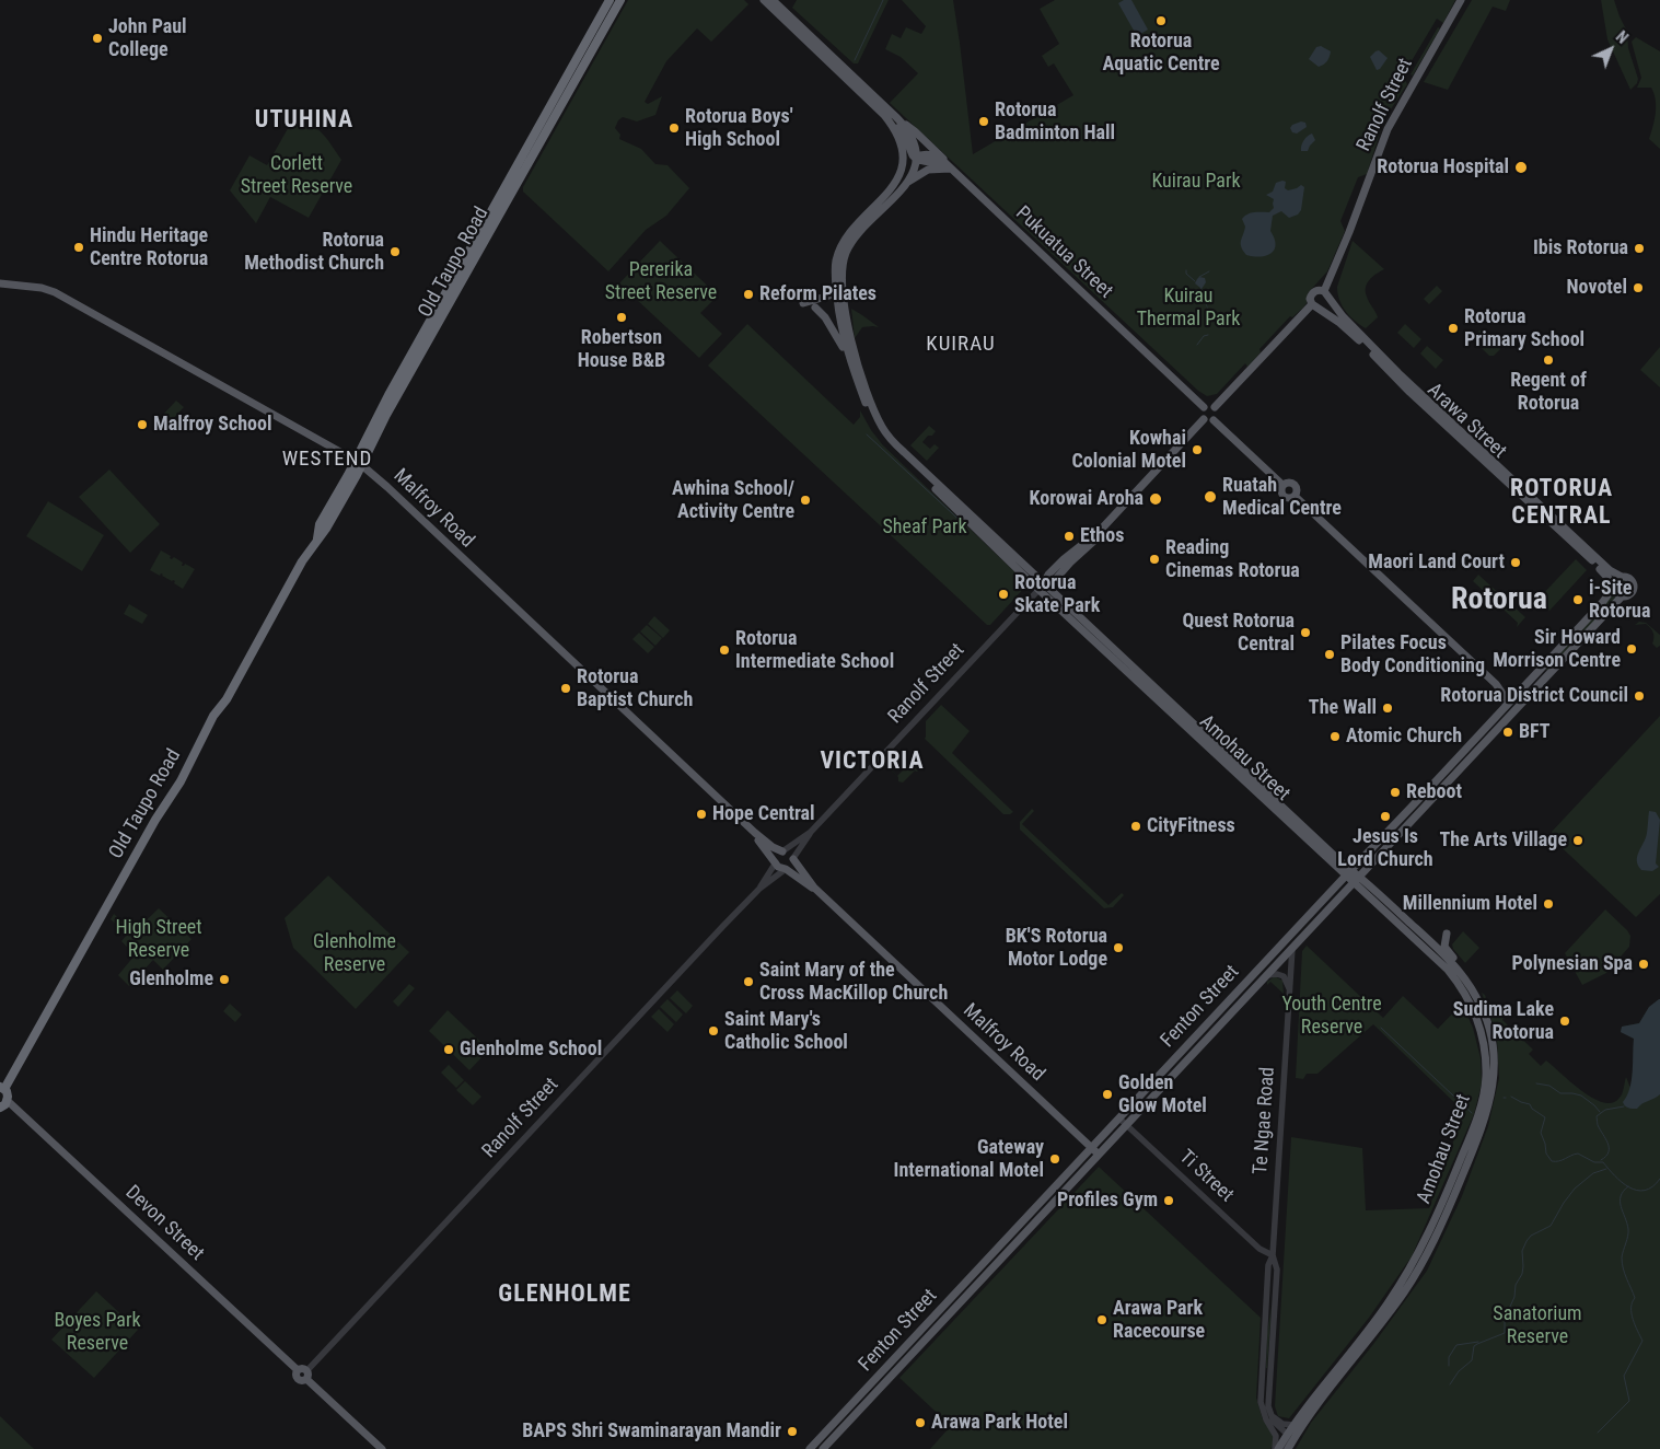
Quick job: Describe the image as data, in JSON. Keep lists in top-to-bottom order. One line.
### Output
{"streets":{"highway":["Old Taupo Road"],"main road":["Ranolf Street","Pukuatua Street","Arawa Street","Malfroy Road","Amohau Street","Fenton Street","Devon Street"],"street":["Te Ngae Road","Ti Street"]},"crossings":[["Ranolf Street","Pukuatua Street"],["Ranolf Street","Arawa Street"],["Ranolf Street","Malfroy Road"],["Ranolf Street","Amohau Street"],["Ranolf Street","Devon Street"],["Pukuatua Street","Amohau Street"],["Old Taupo Road","Malfroy Road"],["Arawa Street","Fenton Street"],["Malfroy Road","Fenton Street"],["Amohau Street","Fenton Street"],["Amohau Street","Te Ngae Road"],["Fenton Street","Te Ngae Road"],["Fenton Street","Ti Street"],["Te Ngae Road","Ti Street"]],"districts":["UTUHINA","KUIRAU","WESTEND","ROTORUA CENTRAL","Rotorua","VICTORIA","GLENHOLME"],"parks":["Corlett Street Reserve","Kuirau Park","Pererika Street Reserve","Kuirau Thermal Park","Sheaf Park","High Street Reserve","Glenholme Reserve","Youth Centre Reserve","Sanatorium Reserve","Boyes Park Reserve"],"places":["Rotorua Aquatic Centre","John Paul College","Rotorua Badminton Hall","Rotorua Boys' High School","Rotorua Hospital","Hindu Heritage Centre Rotorua","Ibis Rotorua","Rotorua Methodist Church","Novotel","Reform Pilates","Robertson House B&B","Rotorua Primary School","Regent of Rotorua","Malfroy School","Kowhai Colonial Motel","Ruatah Medical Centre","Korowai Aroha","Awhina School/ Activity Centre","Ethos","Reading Cinemas Rotorua","Maori Land Court","Rotorua Skate Park","i-Site Rotorua","Quest Rotorua Central","Sir Howard Morrison Centre","Rotorua Intermediate School","Pilates Focus Body Conditioning","Rotorua Baptist Church","Rotorua District Council","The Wall","BFT","Atomic Church","Reboot","Hope Central","Jesus Is Lord Church","CityFitness","The Arts Village","Millennium Hotel","BK'S Rotorua Motor Lodge","Polynesian Spa","Glenholme","Saint Mary of the Cross MacKillop Church","Sudima Lake Rotorua","Saint Mary's Catholic School","Glenholme School","Golden Glow Motel","Gateway International Motel","Profiles Gym","Arawa Park Racecourse","Arawa Park Hotel","BAPS Shri Swaminarayan Mandir"],"north":"top right"}
